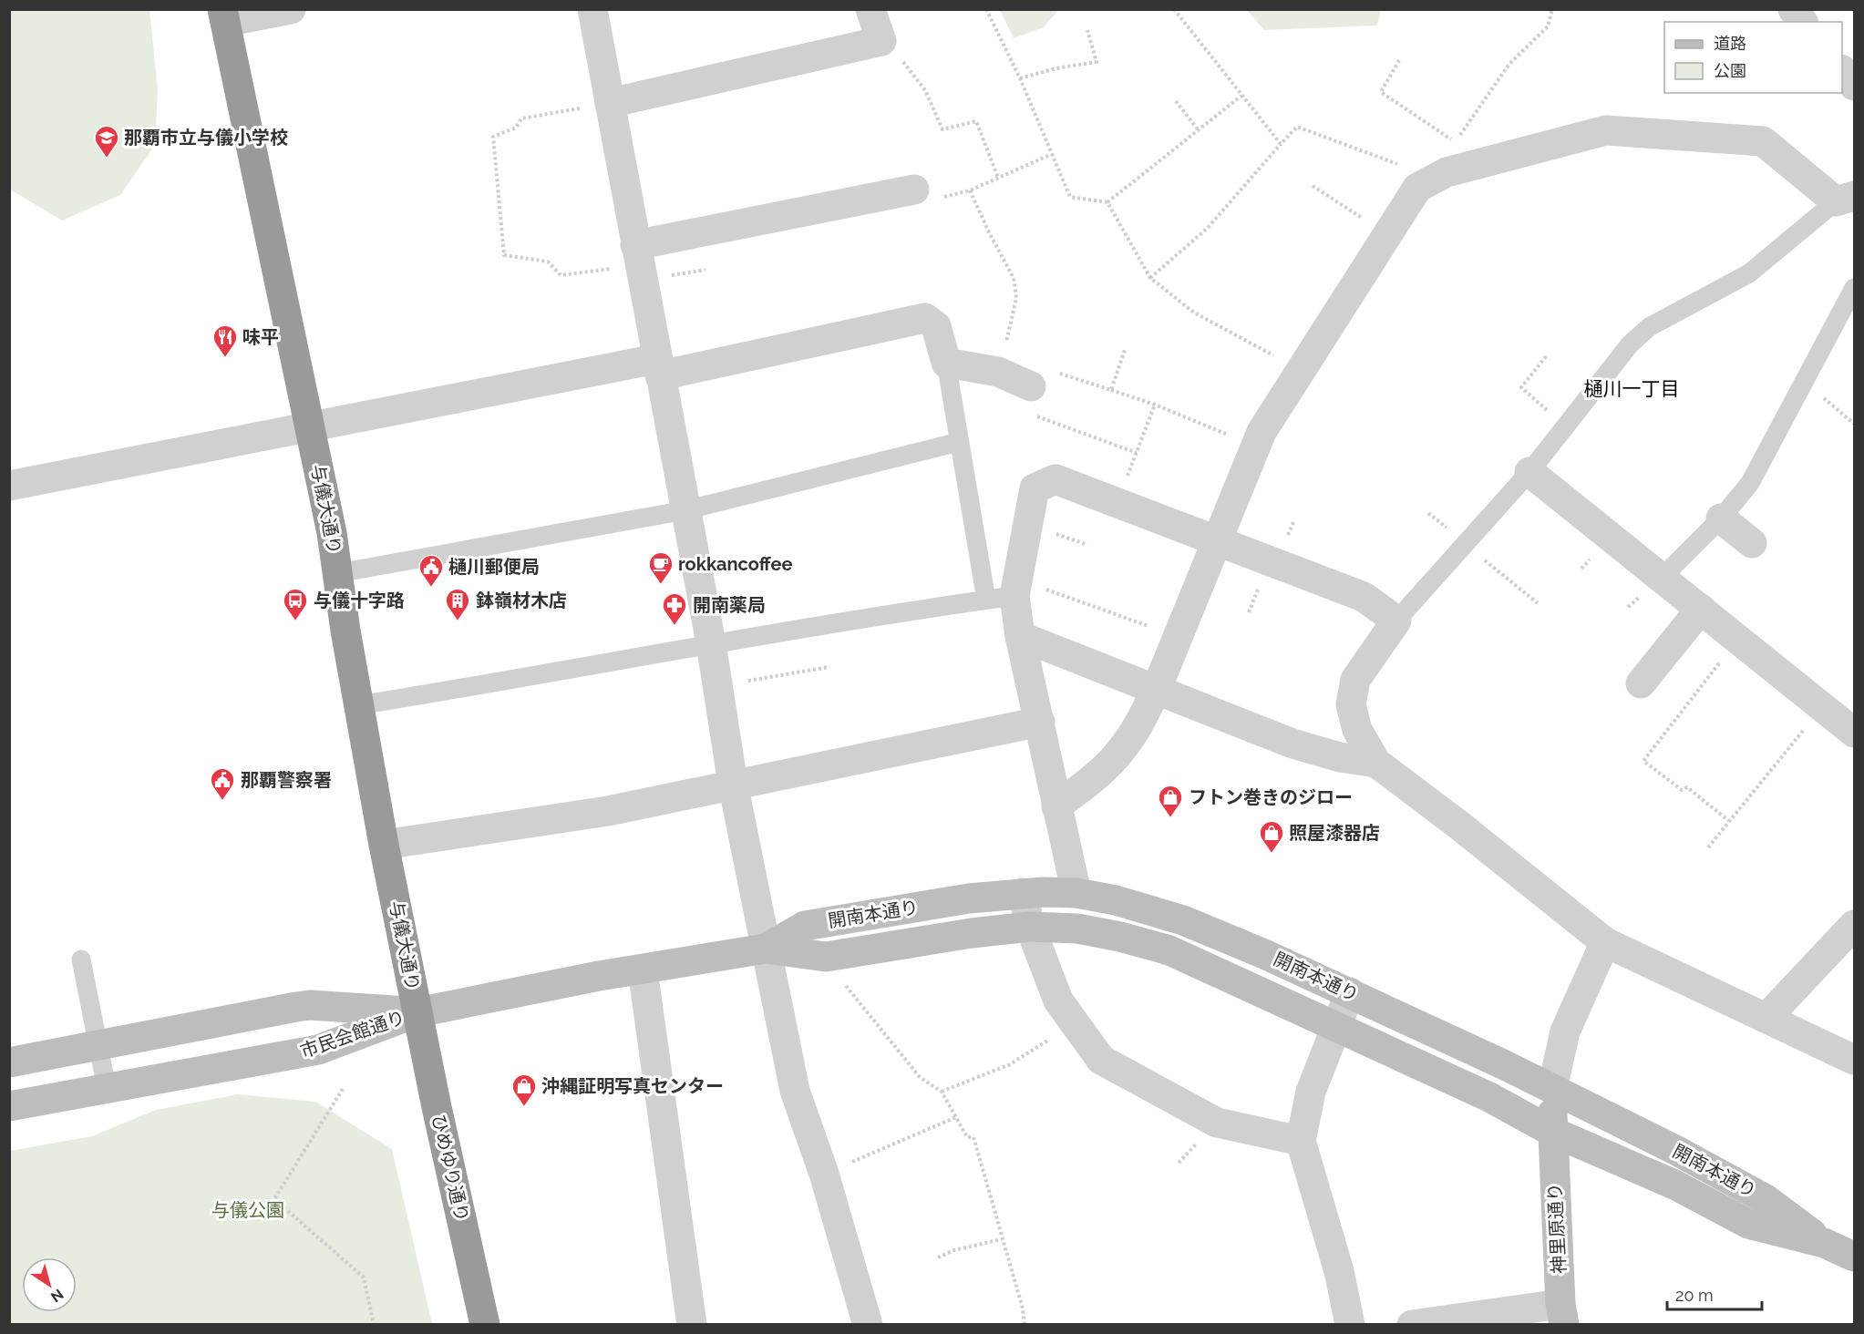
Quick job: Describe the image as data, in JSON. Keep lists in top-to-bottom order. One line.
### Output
{"streets":{"highway":["与儀大通り","ひめゆり通り"],"main road":["開南本通り","市民会館通り","神里原通り"]},"crossings":[["与儀大通り","開南本通り"],["与儀大通り","市民会館通り"],["与儀大通り","ひめゆり通り"],["開南本通り","市民会館通り"],["開南本通り","ひめゆり通り"],["開南本通り","神里原通り"],["市民会館通り","ひめゆり通り"]],"districts":["樋川一丁目"],"parks":["与儀公園"],"places":{"school or university":["那覇市立与儀小学校"],"restaurant":["味平"],"cafe":["rokkancoffee"],"public building":["樋川郵便局","那覇警察署"],"bus stop":["与儀十字路"],"building":["鉢嶺材木店"],"pharmacy":["開南薬局"],"shop":["フトン巻きのジロー","照屋漆器店","沖縄証明写真センター"]},"legend":["道路","公園"],"scale_bar":"20 m","north":"bottom right"}
